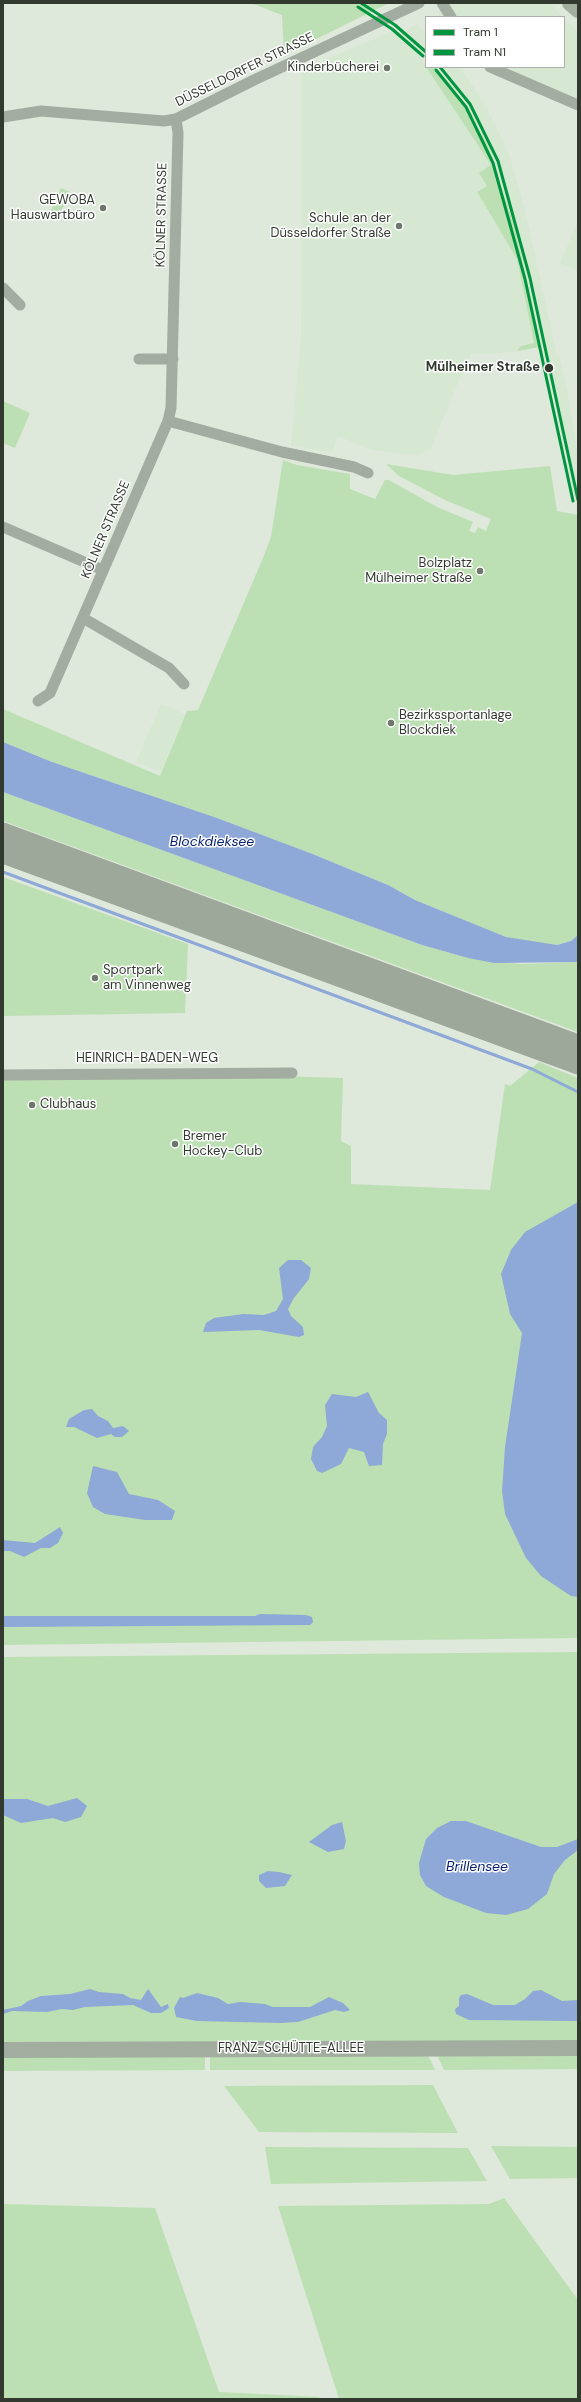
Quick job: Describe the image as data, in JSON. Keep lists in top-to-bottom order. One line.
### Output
{"streets":{"main road":["FRANZ-SCHÜTTE-ALLEE"],"street":["DÜSSELDORFER STRASSE","KÖLNER STRASSE","HEINRICH-BADEN-WEG"]},"crossings":[["DÜSSELDORFER STRASSE","KÖLNER STRASSE"]],"water":["Blockdieksee","Brillensee"],"places":["Kinderbücherei","GEWOBA Hauswartbüro","Schule an der Düsseldorfer Straße","Mülheimer Straße","Bolzplatz Mülheimer Straße","Bezirkssportanlage Blockdiek","Sportpark am Vinnenweg","Clubhaus","Bremer Hockey-Club"],"lines":["tram line 1","tram line N1"],"legend":["Tram 1","Tram N1"]}
